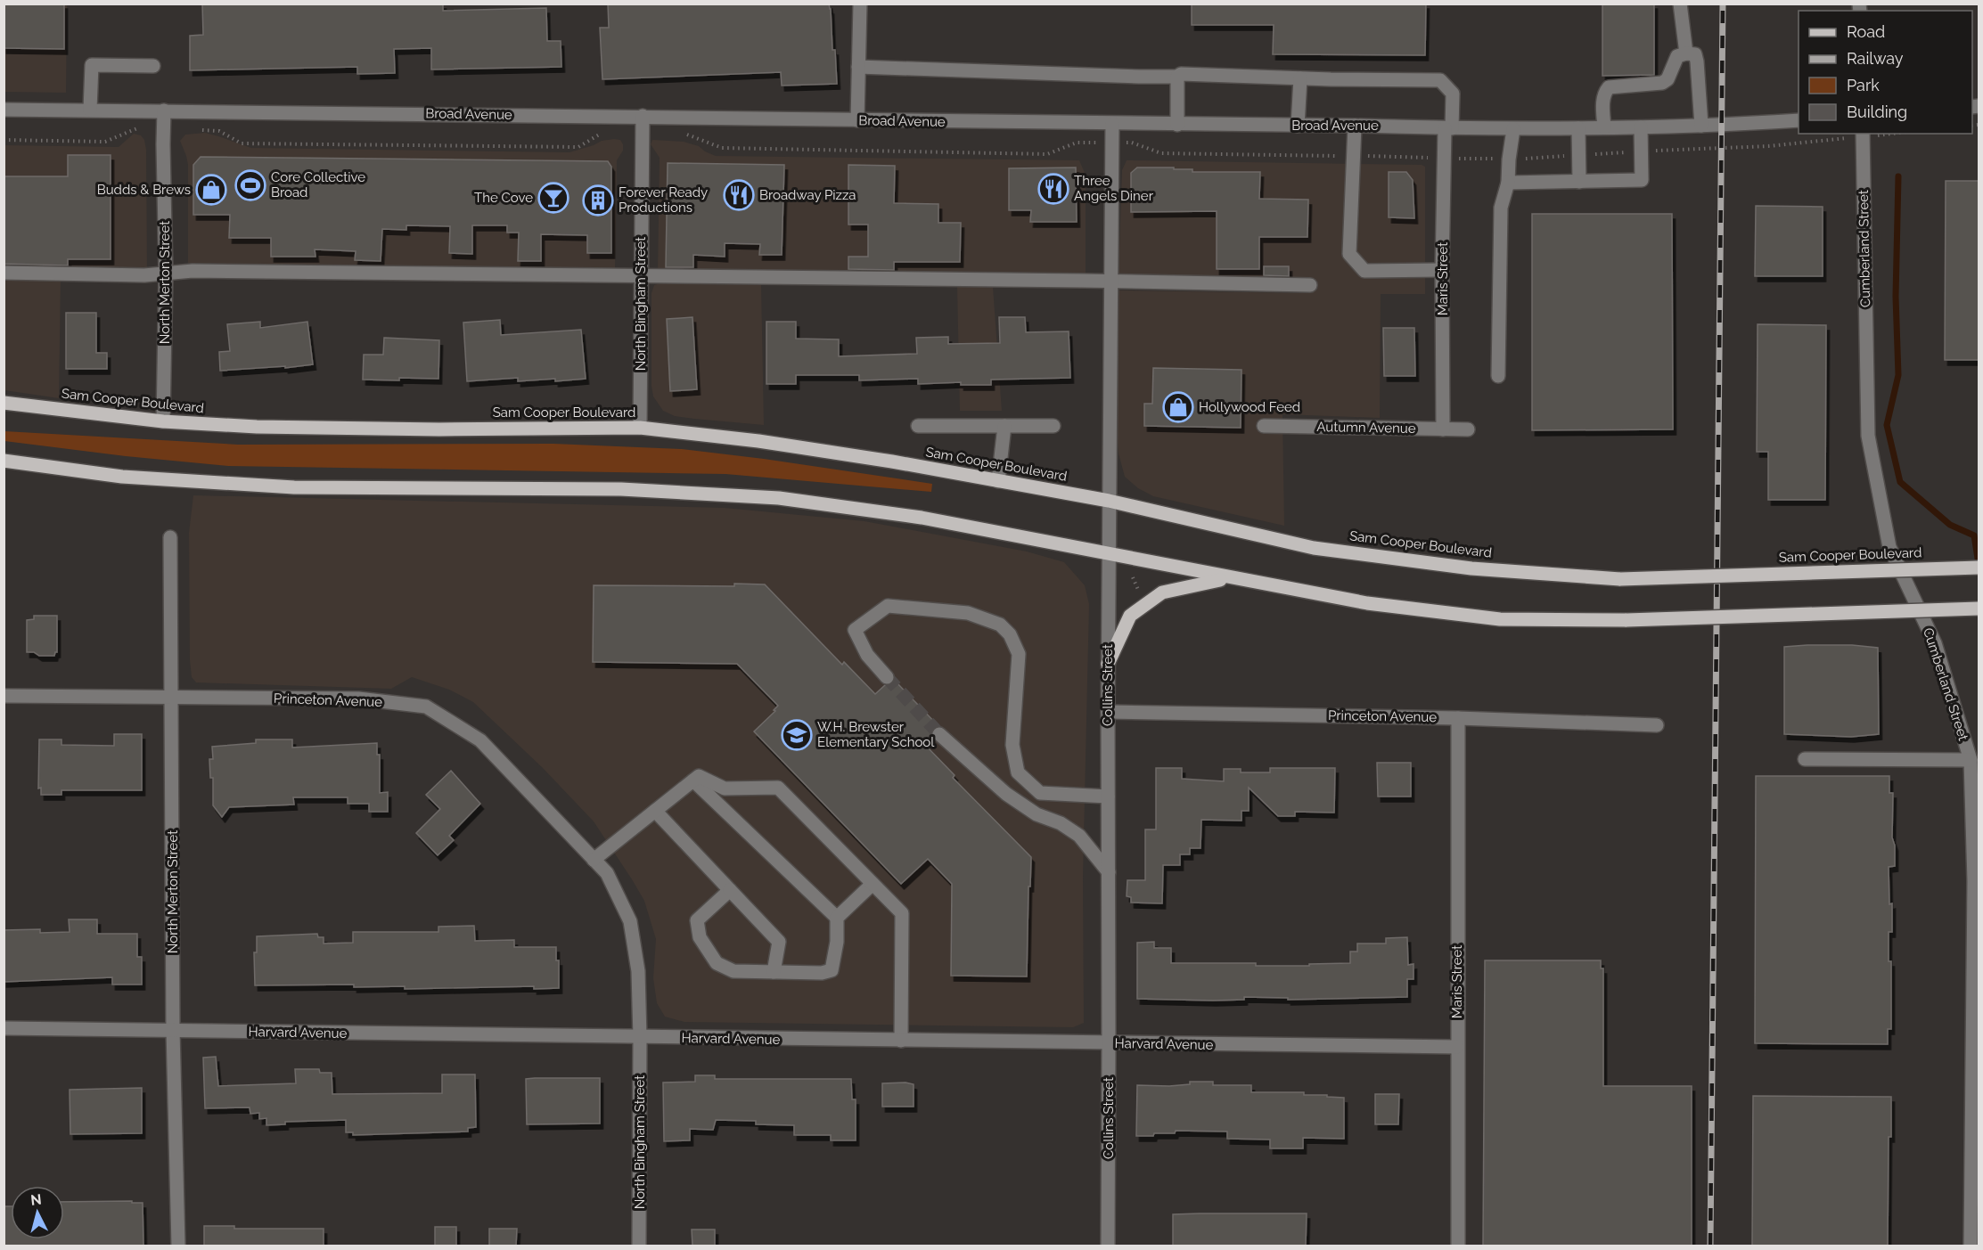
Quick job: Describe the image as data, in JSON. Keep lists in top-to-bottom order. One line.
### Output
{"streets":{"main road":["Sam Cooper Boulevard"],"street":["Broad Avenue","Cumberland Street","Maris Street","North Merton Street","North Bingham Street","Autumn Avenue","Collins Street","Princeton Avenue","Harvard Avenue"]},"crossings":[["Broad Avenue","Maris Street"],["Broad Avenue","North Merton Street"],["Broad Avenue","North Bingham Street"],["Broad Avenue","Collins Street"],["Maris Street","Autumn Avenue"],["Maris Street","Princeton Avenue"],["Maris Street","Harvard Avenue"],["North Merton Street","Sam Cooper Boulevard"],["North Merton Street","Princeton Avenue"],["North Merton Street","Harvard Avenue"],["North Bingham Street","Sam Cooper Boulevard"],["North Bingham Street","Princeton Avenue"],["North Bingham Street","Harvard Avenue"],["Sam Cooper Boulevard","Collins Street"],["Collins Street","Princeton Avenue"],["Collins Street","Harvard Avenue"],["Princeton Avenue","Harvard Avenue"]],"places":{"sports":["Core Collective Broad"],"restaurant":["Three Angels Diner","Broadway Pizza"],"shop":["Budds & Brews","Hollywood Feed"],"bar":["The Cove"],"building":["Forever Ready Productions"],"school or university":["W.H. Brewster Elementary School"]},"legend":["Road","Railway","Park","Building"],"north":"top"}
